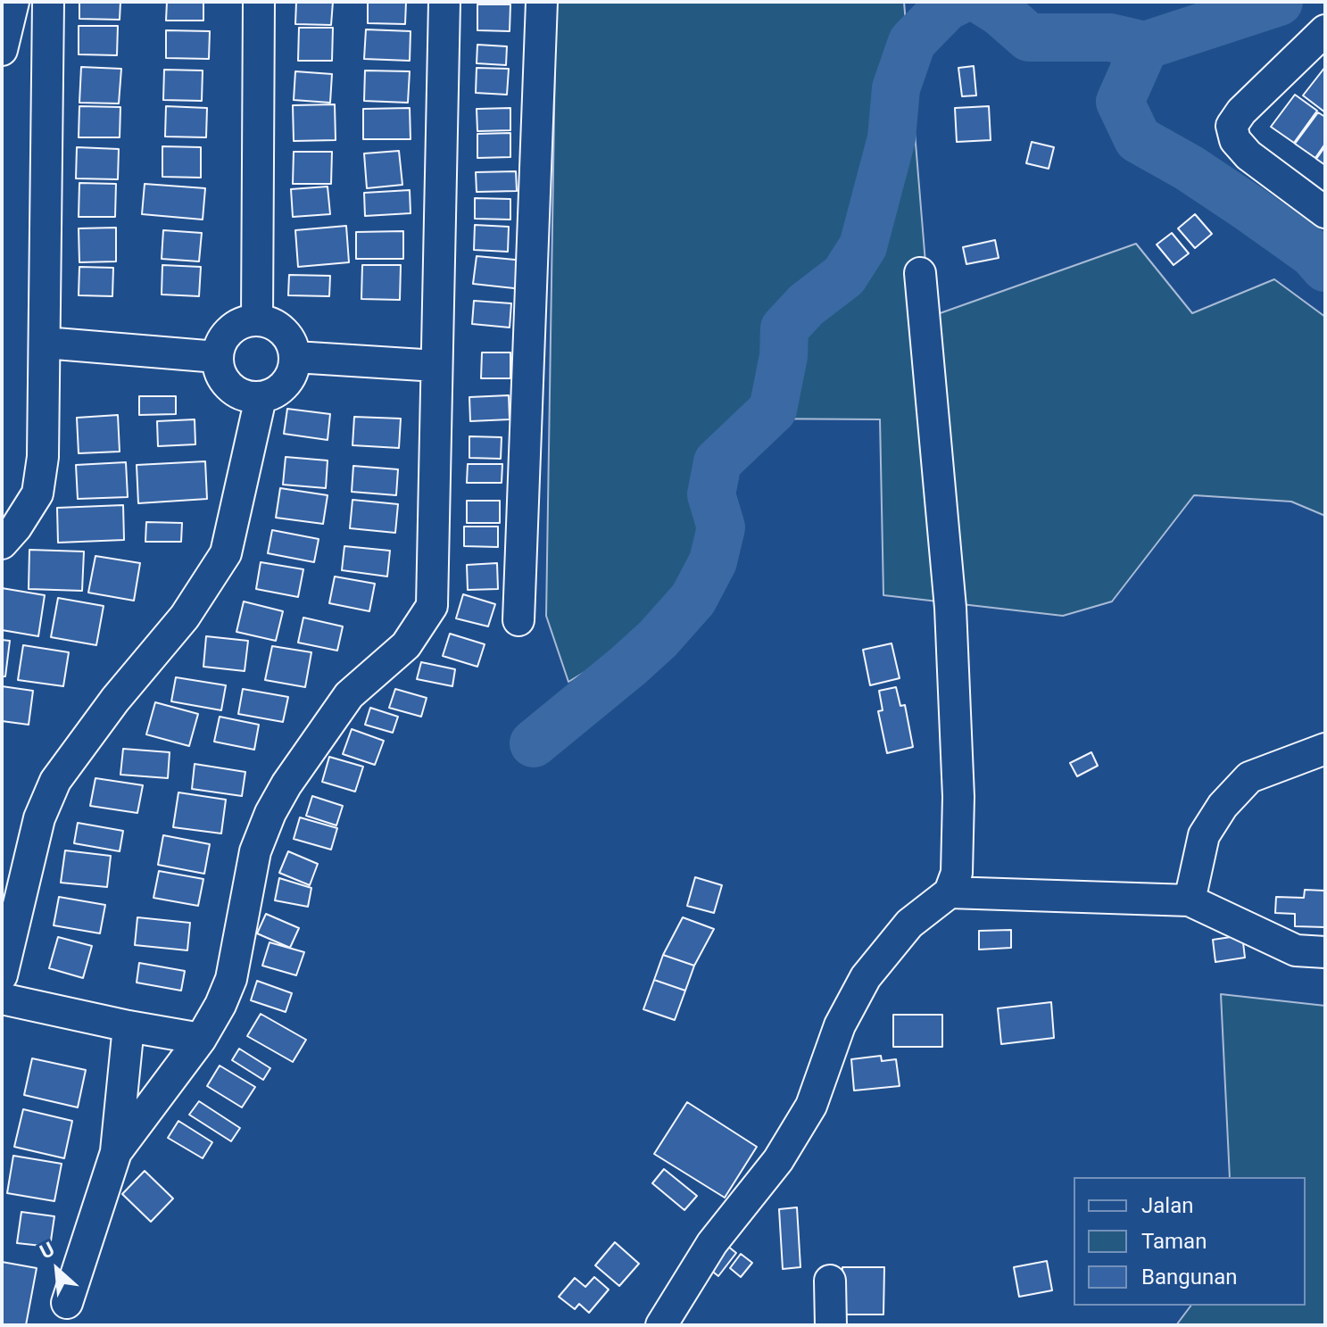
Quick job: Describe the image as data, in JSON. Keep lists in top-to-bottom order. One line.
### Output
{"legend":["Jalan","Taman","Bangunan"],"north":"top left"}
